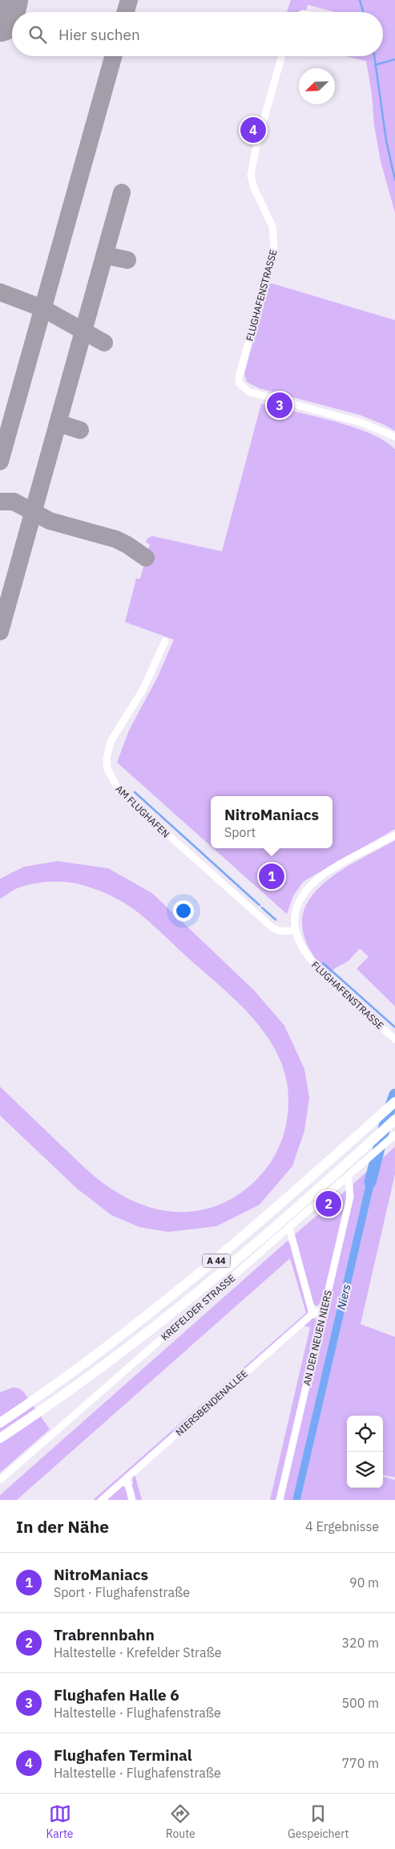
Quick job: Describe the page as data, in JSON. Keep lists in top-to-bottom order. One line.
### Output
{"streets":{"highway":["A 44"],"street":["FLUGHAFENSTRASSE","AM FLUGHAFEN","KREFELDER STRASSE","AN DER NEUEN NIERS","NIERSBENDENALLEE"]},"crossings":[["FLUGHAFENSTRASSE","AM FLUGHAFEN"],["KREFELDER STRASSE","AN DER NEUEN NIERS"],["AN DER NEUEN NIERS","NIERSBENDENALLEE"]],"water":["Niers"],"north":"bottom left","page":{"search":"Hier suchen","pins":["4","3","1","2"],"popup":["NitroManiacs","Sport"],"heading":["In der Nähe","4 Ergebnisse"],"list":[{"mark":"1","name":"NitroManiacs","note":"Sport · Flughafenstraße","value":"90 m"},{"mark":"2","name":"Trabrennbahn","note":"Haltestelle · Krefelder Straße","value":"320 m"},{"mark":"3","name":"Flughafen Halle 6","note":"Haltestelle · Flughafenstraße","value":"500 m"},{"mark":"4","name":"Flughafen Terminal","note":"Haltestelle · Flughafenstraße","value":"770 m"}],"nav":["Karte","Route","Gespeichert"]}}
